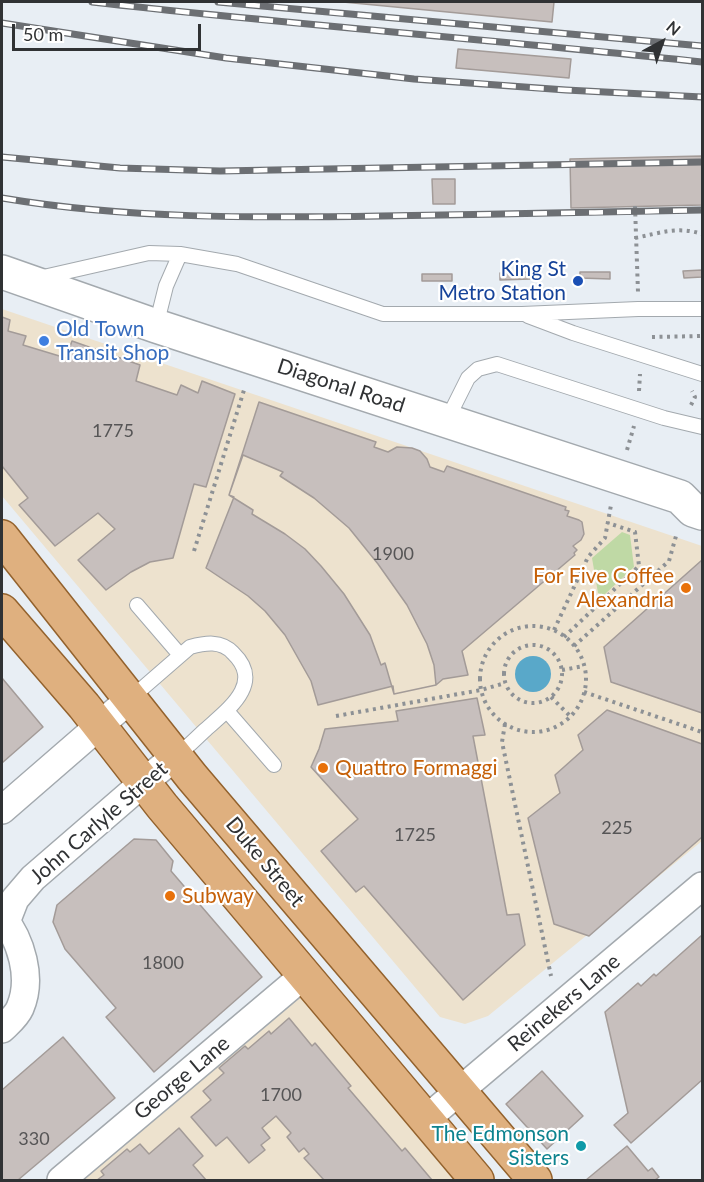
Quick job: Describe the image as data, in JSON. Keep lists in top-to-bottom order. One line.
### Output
{"streets":{"main road":["Duke Street"],"street":["Diagonal Road","John Carlyle Street","Reinekers Lane","George Lane"]},"crossings":[["John Carlyle Street","Duke Street"],["Duke Street","Reinekers Lane"],["Duke Street","George Lane"]],"places":["King St Metro Station","Old Town Transit Shop","For Five Coffee Alexandria","Quattro Formaggi","Subway","The Edmonson Sisters"],"house_numbers":["1775","1900","225","1725","1800","1700","330"],"scale_bar":"50 m","north":"top right"}
